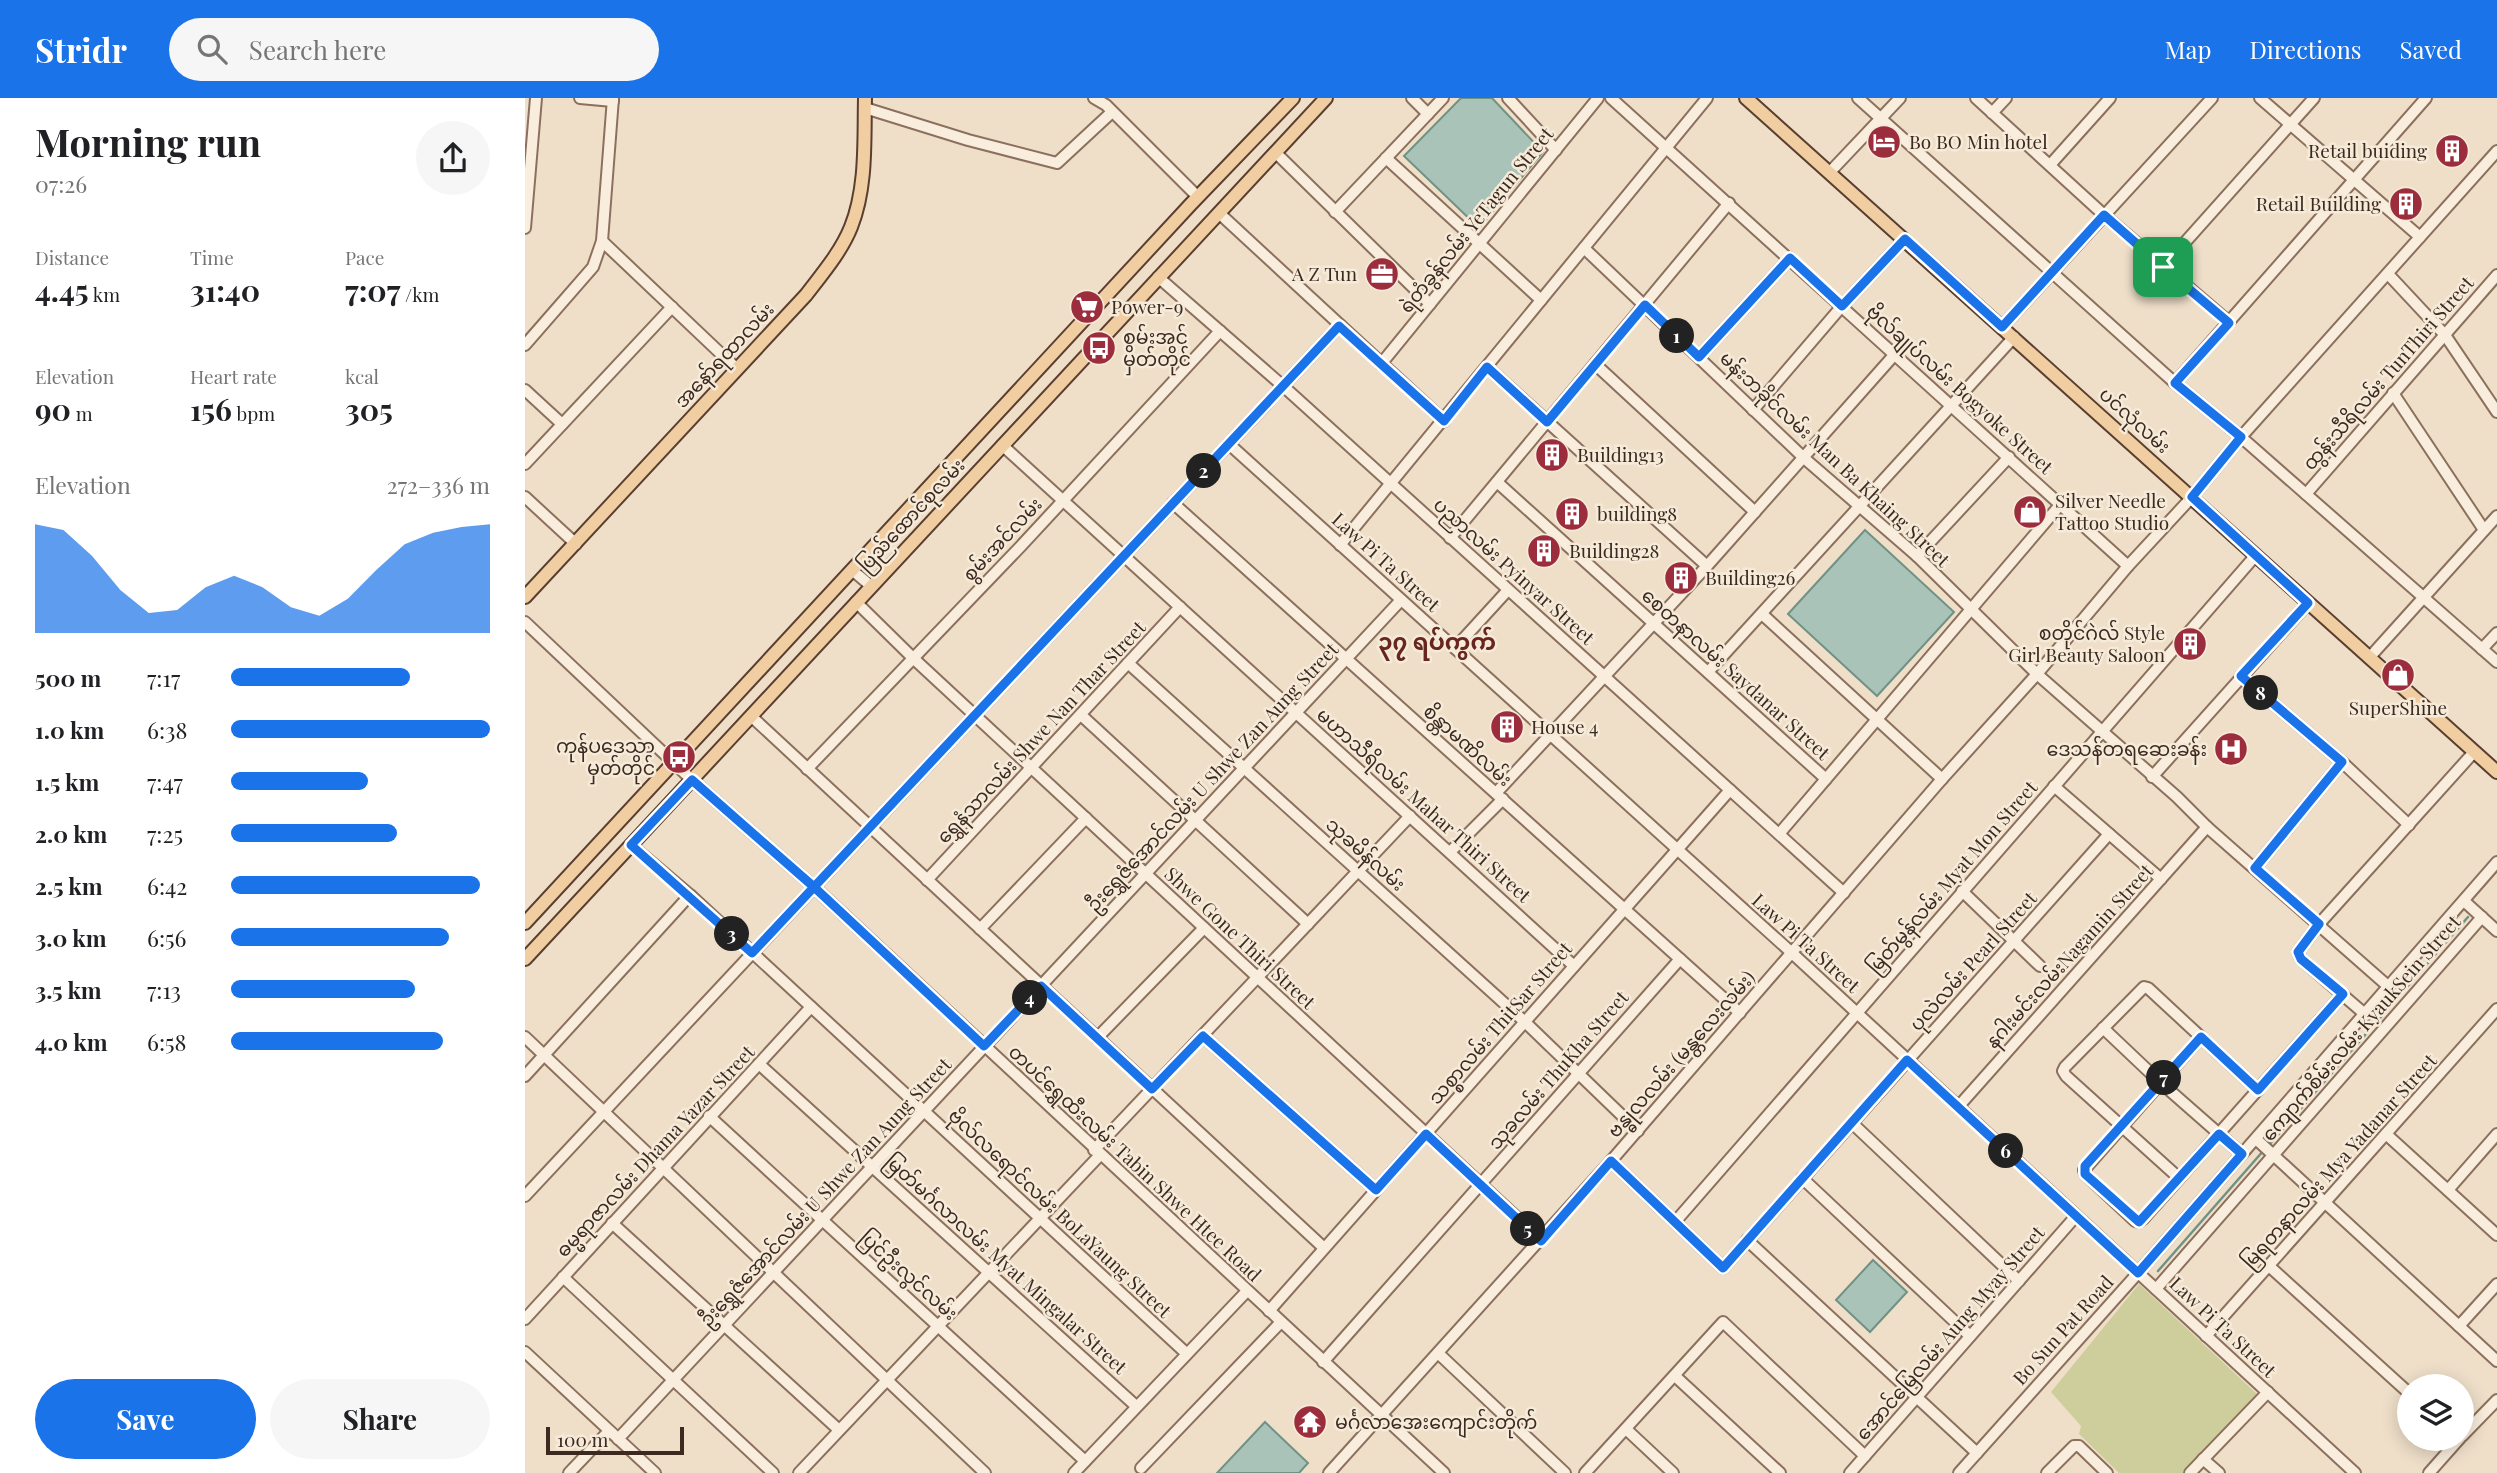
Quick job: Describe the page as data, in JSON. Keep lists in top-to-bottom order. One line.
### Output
{"streets":{"main road":["အနော်ရထာလမ်း","ပင်လုံလမ်း","ပြည်ထောင်စုလမ်း"],"street":["ရဲတံခွန်လမ်း YeTagun Street","ထွန်းသီရိလမ်း TunThiri Street","ဗိုလ်ချုပ်လမ်း Bogyoke Street","မန်းဘခိုင်လမ်း Man Ba Khaing Street","စွမ်းအင်လမ်း","Law Pi Ta Street","ပညာလမ်း Pyinyar Street","စေတနာလမ်း Saydanar Street","ရွှေနံသာလမ်း Shwe Nan Thar Street","စိန္တာမဏိလမ်း","ဦးရွှေဇံအောင်လမ်း U Shwe Zan Aung Street","မဟာသီရိလမ်း Mahar Thiri Street","သုခမိန်လမ်း","မြတ်မွန်လမ်း Myat Mon Street","Shwe Gone Thiri Street","နဂါးမင်းလမ်းNagamin Street","ပုလဲလမ်း Pearl Street","သစ္စာလမ်း ThitSar Street","ကျောက်စိမ်းလမ်း KyaukSein Street","ဗန္ဓုလလမ်း (မန္တလေးလမ်း)","သုခလမ်း ThuKha Street","ဓမ္မရာဇာလမ်း Dhama Yazar Street","မြရတနာလမ်း Mya Yadanar Street","တပင်ရွှေထီးလမ်း Tabin Shwe Htee Road","ဗိုလ်လရောင်လမ်း BoLaYaung Street","မြတ်မင်္ဂလာလမ်း Myat Mingalar Street","ပြင်ဦးလွင်လမ်း","Bo Sun Pat Road","အောင်မြေလမ်း Aung Myay Street"]},"crossings":[["ဗိုလ်ချုပ်လမ်း Bogyoke Street","ဗန္ဓုလလမ်း (မန္တလေးလမ်း)"],["ပင်လုံလမ်း","မြတ်မွန်လမ်း Myat Mon Street"],["ပင်လုံလမ်း","ဗန္ဓုလလမ်း (မန္တလေးလမ်း)"],["မန်းဘခိုင်လမ်း Man Ba Khaing Street","မြတ်မွန်လမ်း Myat Mon Street"],["မန်းဘခိုင်လမ်း Man Ba Khaing Street","ဗန္ဓုလလမ်း (မန္တလေးလမ်း)"],["ပြည်ထောင်စုလမ်း","ပညာလမ်း Pyinyar Street"],["ပြည်ထောင်စုလမ်း","မဟာသီရိလမ်း Mahar Thiri Street"],["ပြည်ထောင်စုလမ်း","Shwe Gone Thiri Street"],["ပြည်ထောင်စုလမ်း","တပင်ရွှေထီးလမ်း Tabin Shwe Htee Road"],["ပြည်ထောင်စုလမ်း","ဗိုလ်လရောင်လမ်း BoLaYaung Street"],["စွမ်းအင်လမ်း","ပညာလမ်း Pyinyar Street"],["စွမ်းအင်လမ်း","မဟာသီရိလမ်း Mahar Thiri Street"],["စွမ်းအင်လမ်း","Shwe Gone Thiri Street"],["Law Pi Ta Street","ဦးရွှေဇံအောင်လမ်း U Shwe Zan Aung Street"],["Law Pi Ta Street","မြတ်မွန်လမ်း Myat Mon Street"],["Law Pi Ta Street","နဂါးမင်းလမ်းNagamin Street"],["Law Pi Ta Street","ပုလဲလမ်း Pearl Street"],["Law Pi Ta Street","သစ္စာလမ်း ThitSar Street"],["Law Pi Ta Street","ကျောက်စိမ်းလမ်း KyaukSein Street"],["Law Pi Ta Street","ဗန္ဓုလလမ်း (မန္တလေးလမ်း)"],["Law Pi Ta Street","မြရတနာလမ်း Mya Yadanar Street"],["Law Pi Ta Street","Bo Sun Pat Road"],["Law Pi Ta Street","အောင်မြေလမ်း Aung Myay Street"],["ပညာလမ်း Pyinyar Street","သစ္စာလမ်း ThitSar Street"],["ပညာလမ်း Pyinyar Street","ဗန္ဓုလလမ်း (မန္တလေးလမ်း)"],["ရွှေနံသာလမ်း Shwe Nan Thar Street","မဟာသီရိလမ်း Mahar Thiri Street"],["ရွှေနံသာလမ်း Shwe Nan Thar Street","သုခမိန်လမ်း"],["ရွှေနံသာလမ်း Shwe Nan Thar Street","Shwe Gone Thiri Street"],["စိန္တာမဏိလမ်း","ဦးရွှေဇံအောင်လမ်း U Shwe Zan Aung Street"],["စိန္တာမဏိလမ်း","သစ္စာလမ်း ThitSar Street"],["စိန္တာမဏိလမ်း","ဗန္ဓုလလမ်း (မန္တလေးလမ်း)"],["စိန္တာမဏိလမ်း","သုခလမ်း ThuKha Street"],["ဦးရွှေဇံအောင်လမ်း U Shwe Zan Aung Street","မဟာသီရိလမ်း Mahar Thiri Street"],["ဦးရွှေဇံအောင်လမ်း U Shwe Zan Aung Street","သုခမိန်လမ်း"],["ဦးရွှေဇံအောင်လမ်း U Shwe Zan Aung Street","Shwe Gone Thiri Street"],["ဦးရွှေဇံအောင်လမ်း U Shwe Zan Aung Street","တပင်ရွှေထီးလမ်း Tabin Shwe Htee Road"],["ဦးရွှေဇံအောင်လမ်း U Shwe Zan Aung Street","ဗိုလ်လရောင်လမ်း BoLaYaung Street"],["ဦးရွှေဇံအောင်လမ်း U Shwe Zan Aung Street","မြတ်မင်္ဂလာလမ်း Myat Mingalar Street"],["ဦးရွှေဇံအောင်လမ်း U Shwe Zan Aung Street","ပြင်ဦးလွင်လမ်း"],["မဟာသီရိလမ်း Mahar Thiri Street","သစ္စာလမ်း ThitSar Street"],["သုခမိန်လမ်း","သစ္စာလမ်း ThitSar Street"],["သုခမိန်လမ်း","ဗန္ဓုလလမ်း (မန္တလေးလမ်း)"],["သုခမိန်လမ်း","သုခလမ်း ThuKha Street"],["မြတ်မွန်လမ်း Myat Mon Street","ပုလဲလမ်း Pearl Street"],["Shwe Gone Thiri Street","သစ္စာလမ်း ThitSar Street"],["Shwe Gone Thiri Street","ဗန္ဓုလလမ်း (မန္တလေးလမ်း)"],["Shwe Gone Thiri Street","သုခလမ်း ThuKha Street"],["သစ္စာလမ်း ThitSar Street","တပင်ရွှေထီးလမ်း Tabin Shwe Htee Road"],["ဗန္ဓုလလမ်း (မန္တလေးလမ်း)","တပင်ရွှေထီးလမ်း Tabin Shwe Htee Road"],["သုခလမ်း ThuKha Street","တပင်ရွှေထီးလမ်း Tabin Shwe Htee Road"],["ဓမ္မရာဇာလမ်း Dhama Yazar Street","ဗိုလ်လရောင်လမ်း BoLaYaung Street"],["ဓမ္မရာဇာလမ်း Dhama Yazar Street","မြတ်မင်္ဂလာလမ်း Myat Mingalar Street"],["ဓမ္မရာဇာလမ်း Dhama Yazar Street","ပြင်ဦးလွင်လမ်း"]],"districts":["၃၇ ရပ်ကွက်"],"places":{"hotel":["Bo BO Min hotel"],"building":["Retail buiding","Retail Building","Building13","building8","Building28","Building26","စတိုင်ဂဲလ် Style Girl Beauty Saloon","House 4"],"office":["A Z Tun"],"supermarket":["Power-9"],"bus stop":["စွမ်းအင် မှတ်တိုင်","ကုန်ပဒေသာ မှတ်တိုင်"],"shop":["Silver Needle Tattoo Studio","SuperShine"],"hospital":["ဒေသန်တရဆေးခန်း"],"temple":["မင်္ဂလာအေးကျောင်းတိုက်"]},"scale_bar":"100 m","page":{"header":"Stridr","search":"Search here","nav":["Map","Directions","Saved"],"heading":["Morning run","07:26"],"stats":[["Distance","4.45 km"],["Time","31:40"],["Pace","7:07 /km"],["Elevation","90 m"],["Heart rate","156 bpm"],["kcal","305"]],"pins":["1","2","8","3","4","7","6","5"],"chart":["Elevation","272–336 m"],"list":[{"name":"500 m","note":"7:17"},{"name":"1.0 km","note":"6:38"},{"name":"1.5 km","note":"7:47"},{"name":"2.0 km","note":"7:25"},{"name":"2.5 km","note":"6:42"},{"name":"3.0 km","note":"6:56"},{"name":"3.5 km","note":"7:13"},{"name":"4.0 km","note":"6:58"}],"buttons":["Save","Share"],"scale":"100 m"}}
